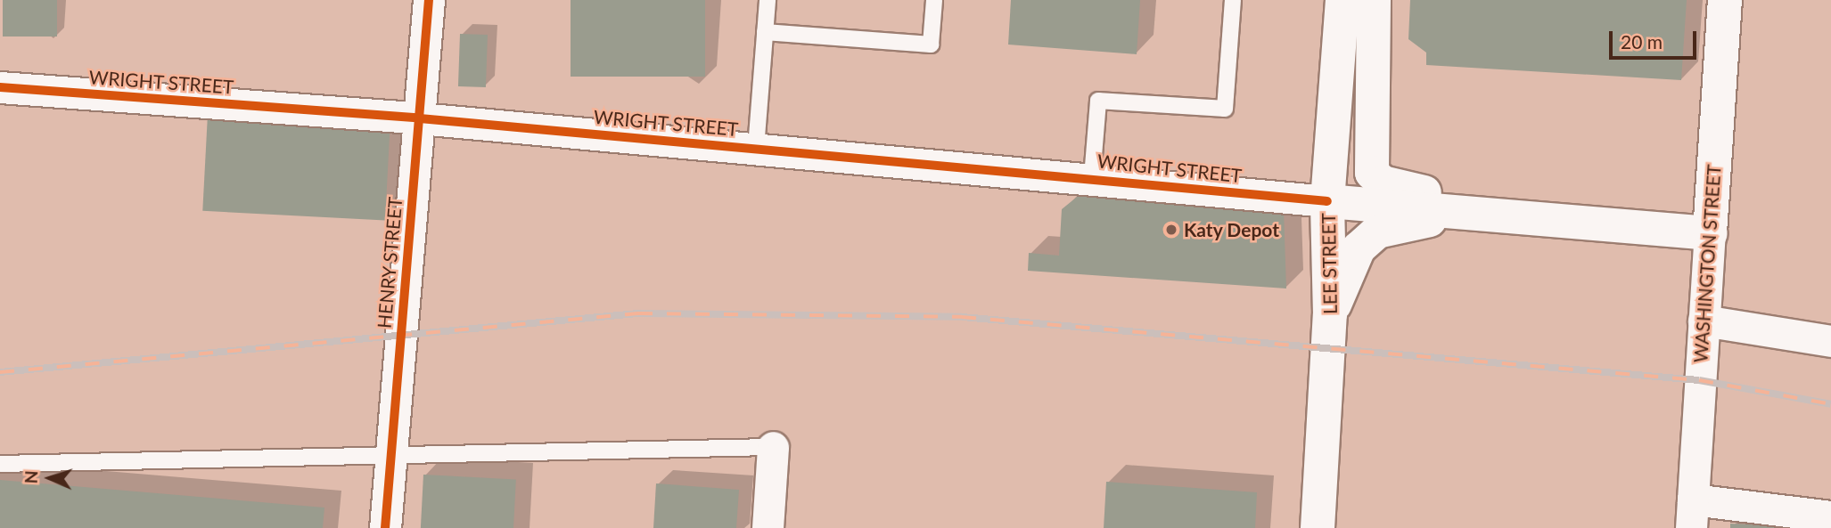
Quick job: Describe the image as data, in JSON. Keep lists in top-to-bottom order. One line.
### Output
{"streets":{"main road":["WRIGHT STREET","LEE STREET","WASHINGTON STREET"],"street":["HENRY STREET"]},"crossings":[["WRIGHT STREET","HENRY STREET"],["WRIGHT STREET","LEE STREET"],["WRIGHT STREET","WASHINGTON STREET"]],"places":["Katy Depot"],"scale_bar":"20 m","north":"left"}
